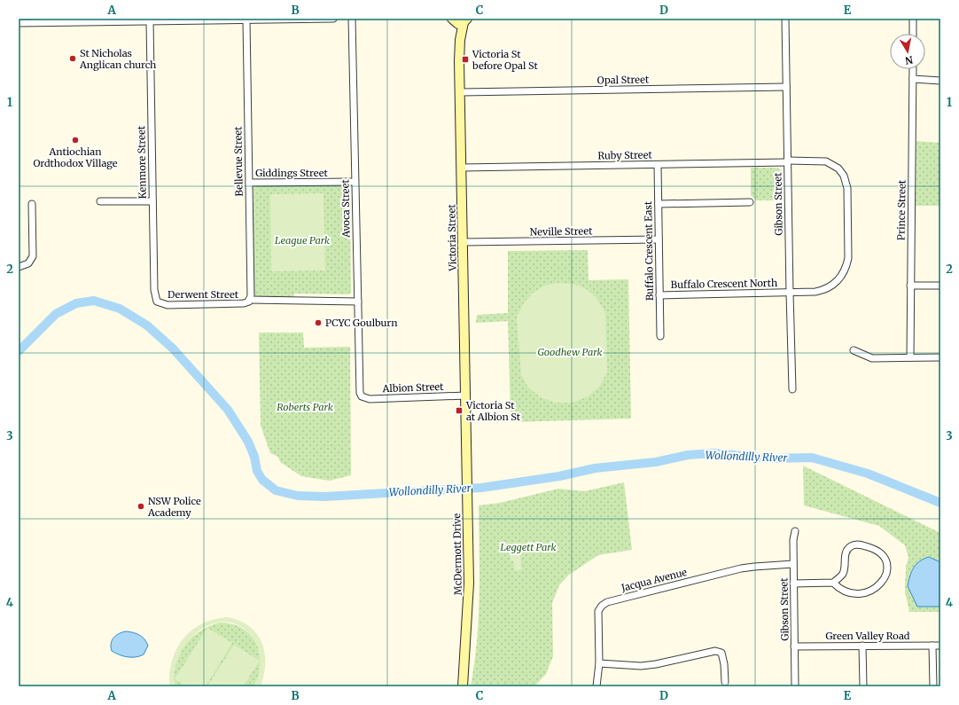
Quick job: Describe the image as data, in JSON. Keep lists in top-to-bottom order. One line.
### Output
{"streets":{"main road":["Victoria Street","McDermott Drive"],"street":["Opal Street","Ruby Street","Bellevue Street","Kenmore Street","Giddings Street","Gibson Street","Avoca Street","Prince Street","Neville Street","Buffalo Crescent East","Buffalo Crescent North","Derwent Street","Albion Street","Jacqua Avenue","Green Valley Road"]},"crossings":[["Opal Street","Gibson Street"],["Opal Street","Victoria Street"],["Ruby Street","Gibson Street"],["Ruby Street","Victoria Street"],["Ruby Street","Buffalo Crescent East"],["Ruby Street","Buffalo Crescent North"],["Bellevue Street","Giddings Street"],["Bellevue Street","Derwent Street"],["Kenmore Street","Derwent Street"],["Giddings Street","Avoca Street"],["Gibson Street","Buffalo Crescent North"],["Gibson Street","Jacqua Avenue"],["Gibson Street","Green Valley Road"],["Avoca Street","Derwent Street"],["Avoca Street","Albion Street"],["Neville Street","Victoria Street"],["Neville Street","Buffalo Crescent East"],["Victoria Street","Albion Street"],["Victoria Street","McDermott Drive"],["Buffalo Crescent East","Buffalo Crescent North"]],"water":["Wollondilly River"],"parks":["League Park","Goodhew Park","Roberts Park","Leggett Park"],"places":{"other":["St Nicholas Anglican church","Antiochian Ordthodox Village","PCYC Goulburn","NSW Police Academy"],"transit":["Victoria St before Opal St","Victoria St at Albion St"]},"north":"bottom","grid":{"columns":["A","B","C","D","E"],"rows":["1","2","3","4"]}}
